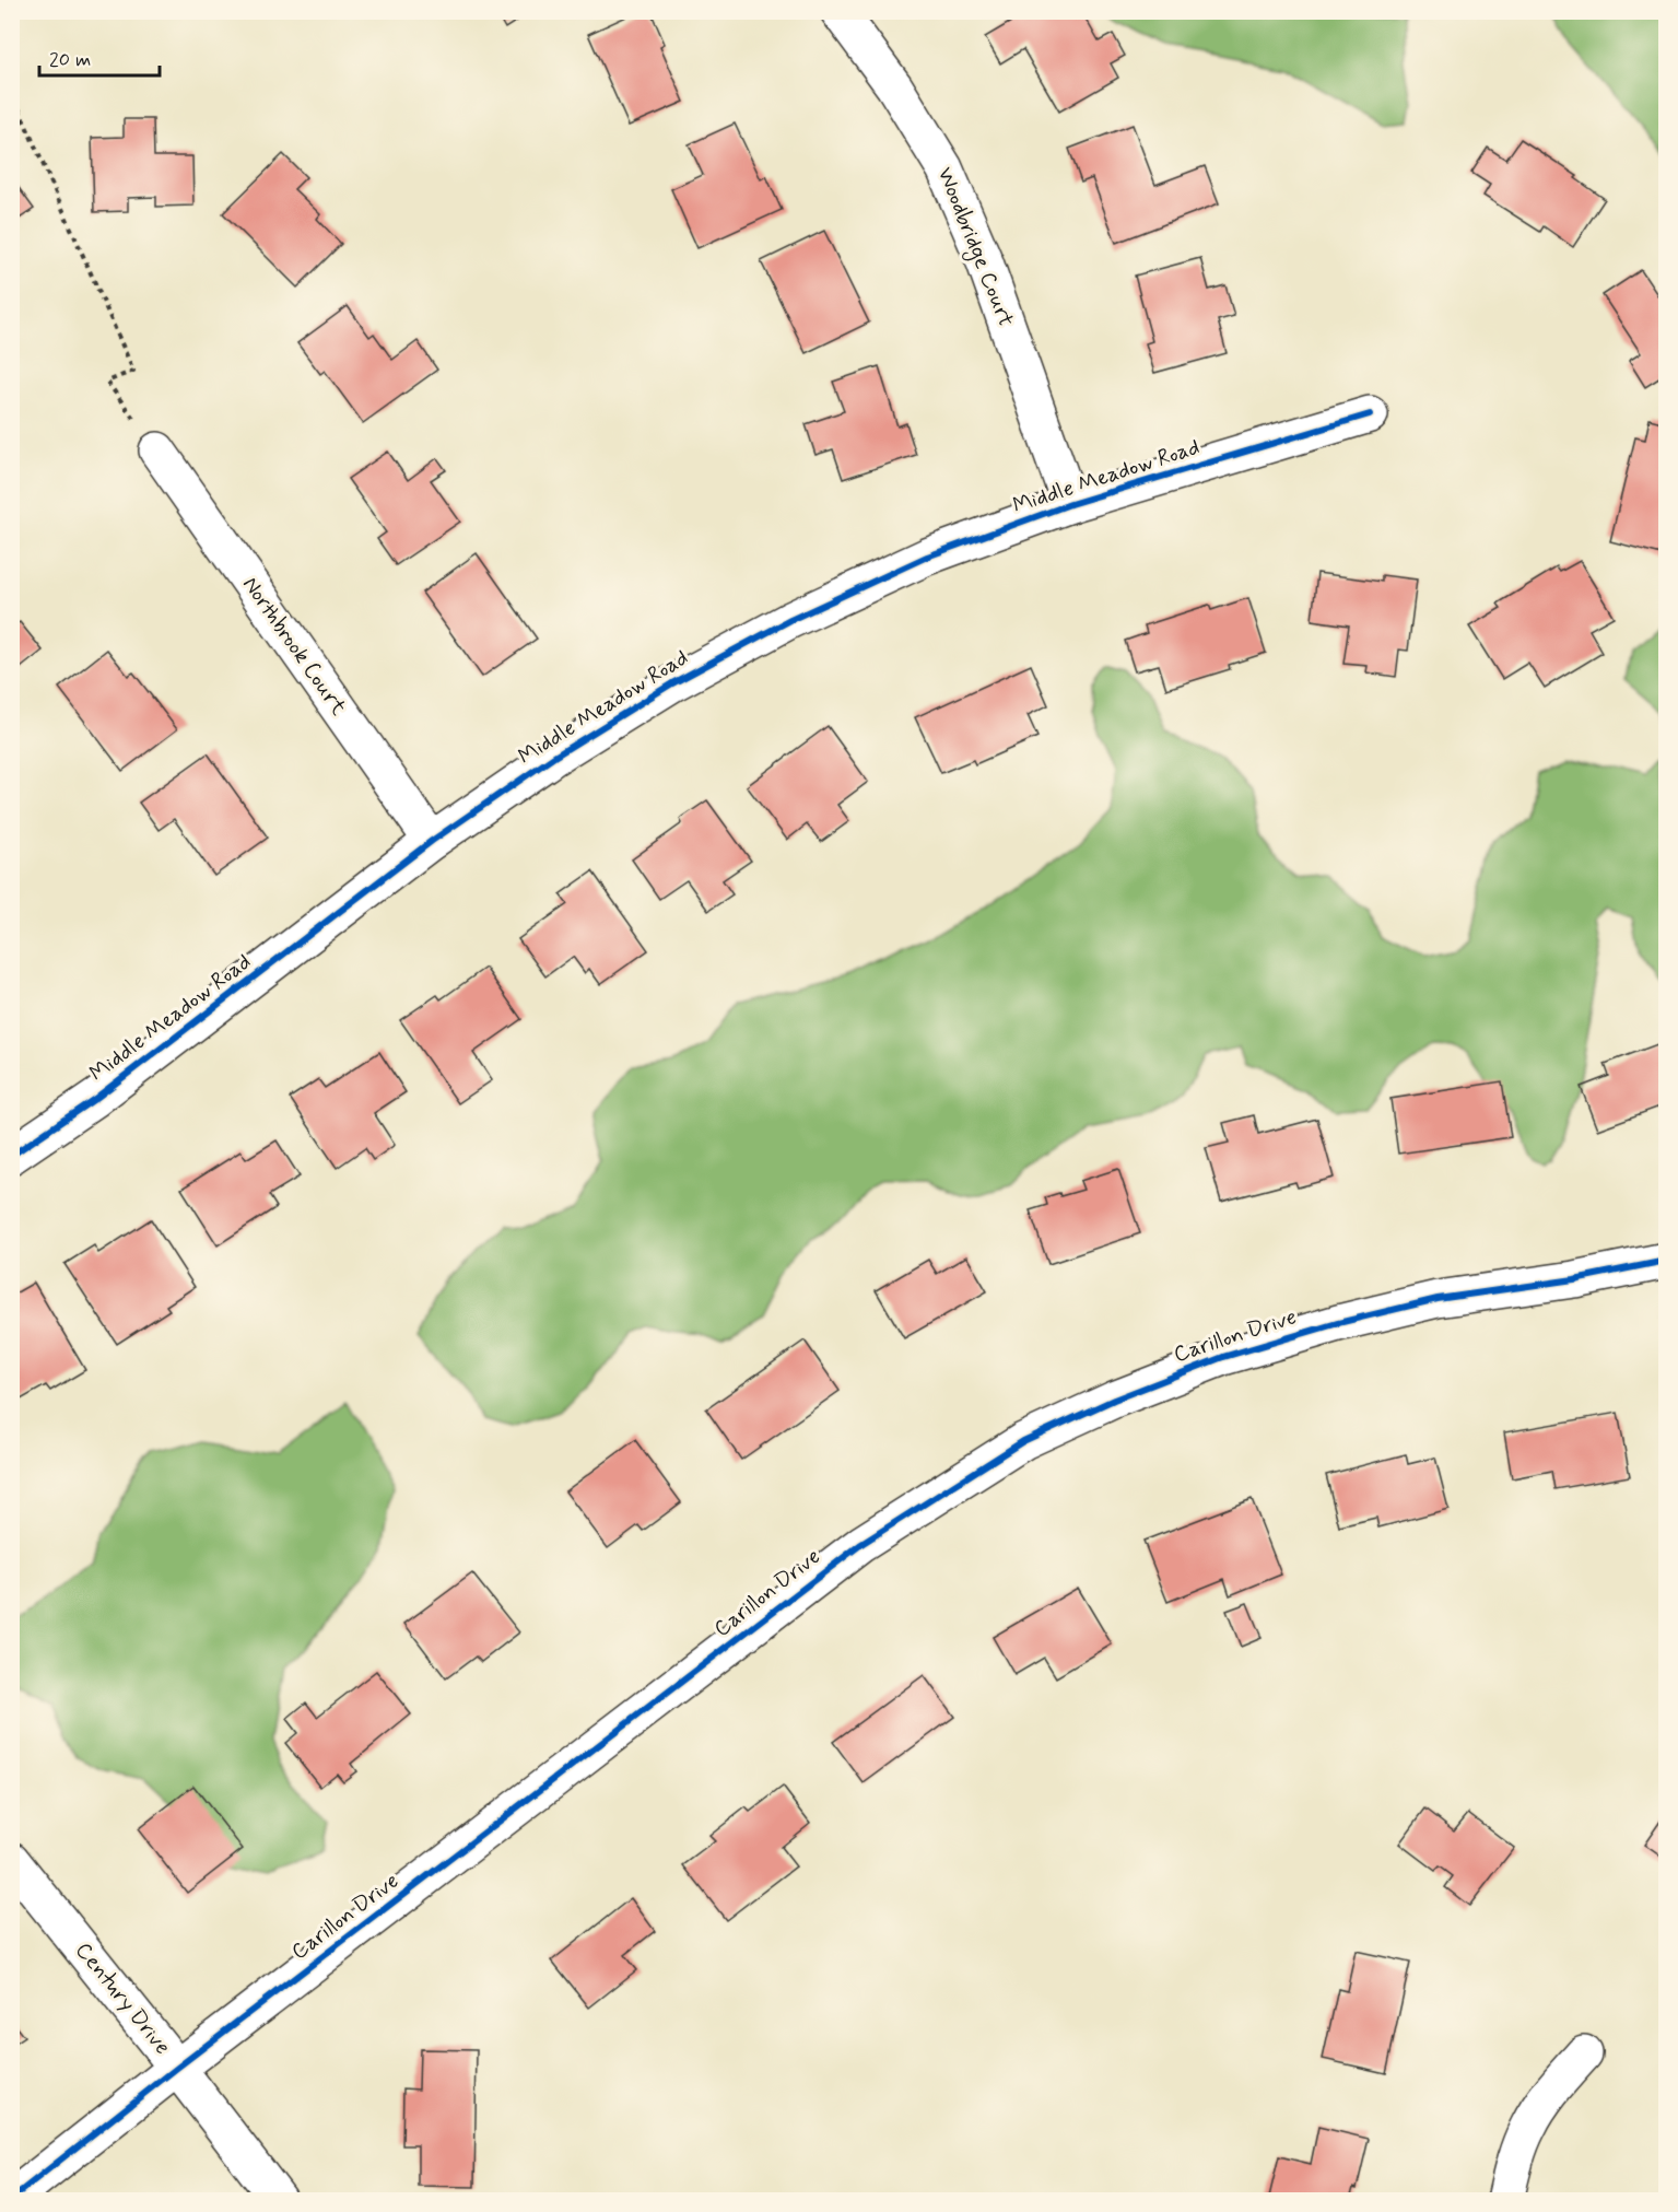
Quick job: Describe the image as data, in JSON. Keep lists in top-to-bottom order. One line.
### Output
{"streets":{"street":["Woodbridge Court","Middle Meadow Road","Northbrook Court","Carillon Drive","Century Drive"]},"crossings":[["Woodbridge Court","Middle Meadow Road"],["Middle Meadow Road","Northbrook Court"],["Carillon Drive","Century Drive"]],"scale_bar":"20 m"}
